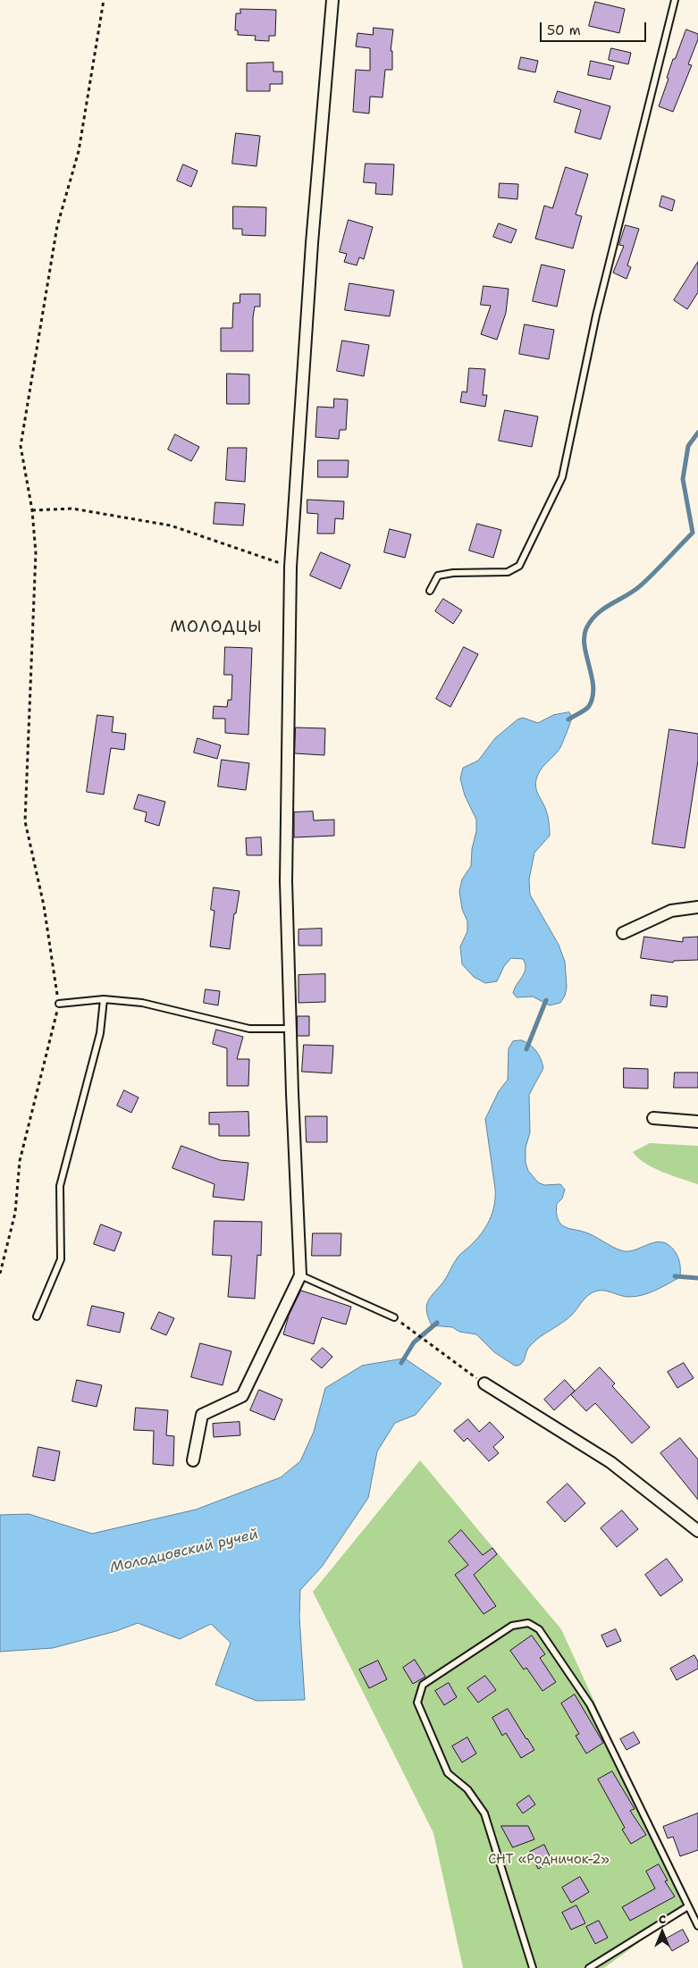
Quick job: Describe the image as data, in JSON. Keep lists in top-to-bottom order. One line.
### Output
{"districts":["МОЛОДЦЫ"],"water":["Молодцовский ручей"],"parks":["СНТ «Родничок-2»"],"scale_bar":"50 m","north":"top"}
